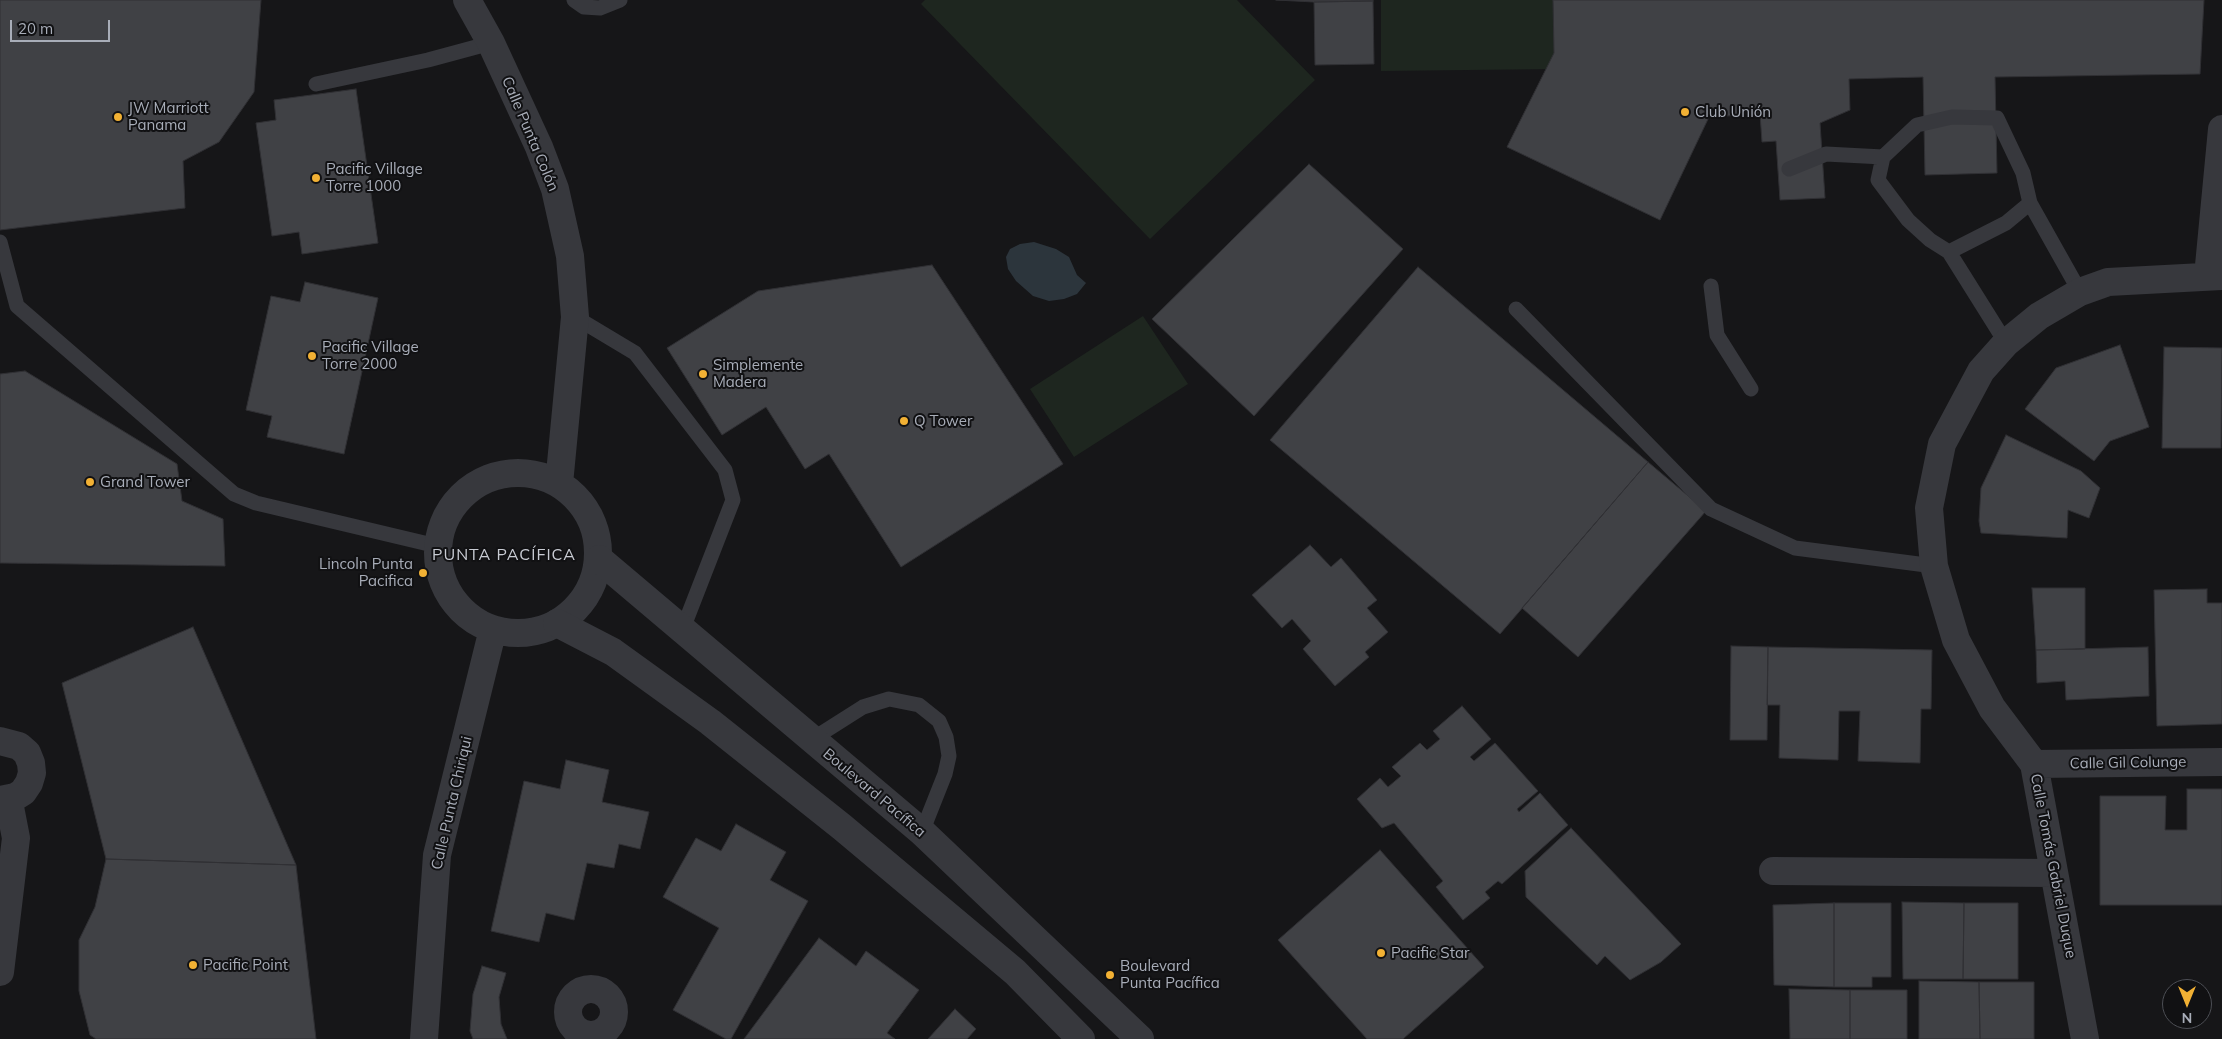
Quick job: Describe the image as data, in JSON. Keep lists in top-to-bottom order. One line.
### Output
{"streets":{"street":["Calle Punta Colón","Calle Gil Colunge","Boulevard Pacífica","Calle Punta Chiriqui","Calle Tomás Gabriel Duque"]},"crossings":[["Calle Punta Colón","Boulevard Pacífica"],["Calle Punta Colón","Calle Punta Chiriqui"],["Calle Gil Colunge","Calle Tomás Gabriel Duque"],["Boulevard Pacífica","Calle Punta Chiriqui"]],"districts":["PUNTA PACÍFICA"],"places":["Club Unión","JW Marriott Panama","Pacific Village Torre 1000","Pacific Village Torre 2000","Simplemente Madera","Q Tower","Grand Tower","Lincoln Punta Pacifica","Pacific Star","Pacific Point","Boulevard Punta Pacífica"],"scale_bar":"20 m","north":"bottom"}
